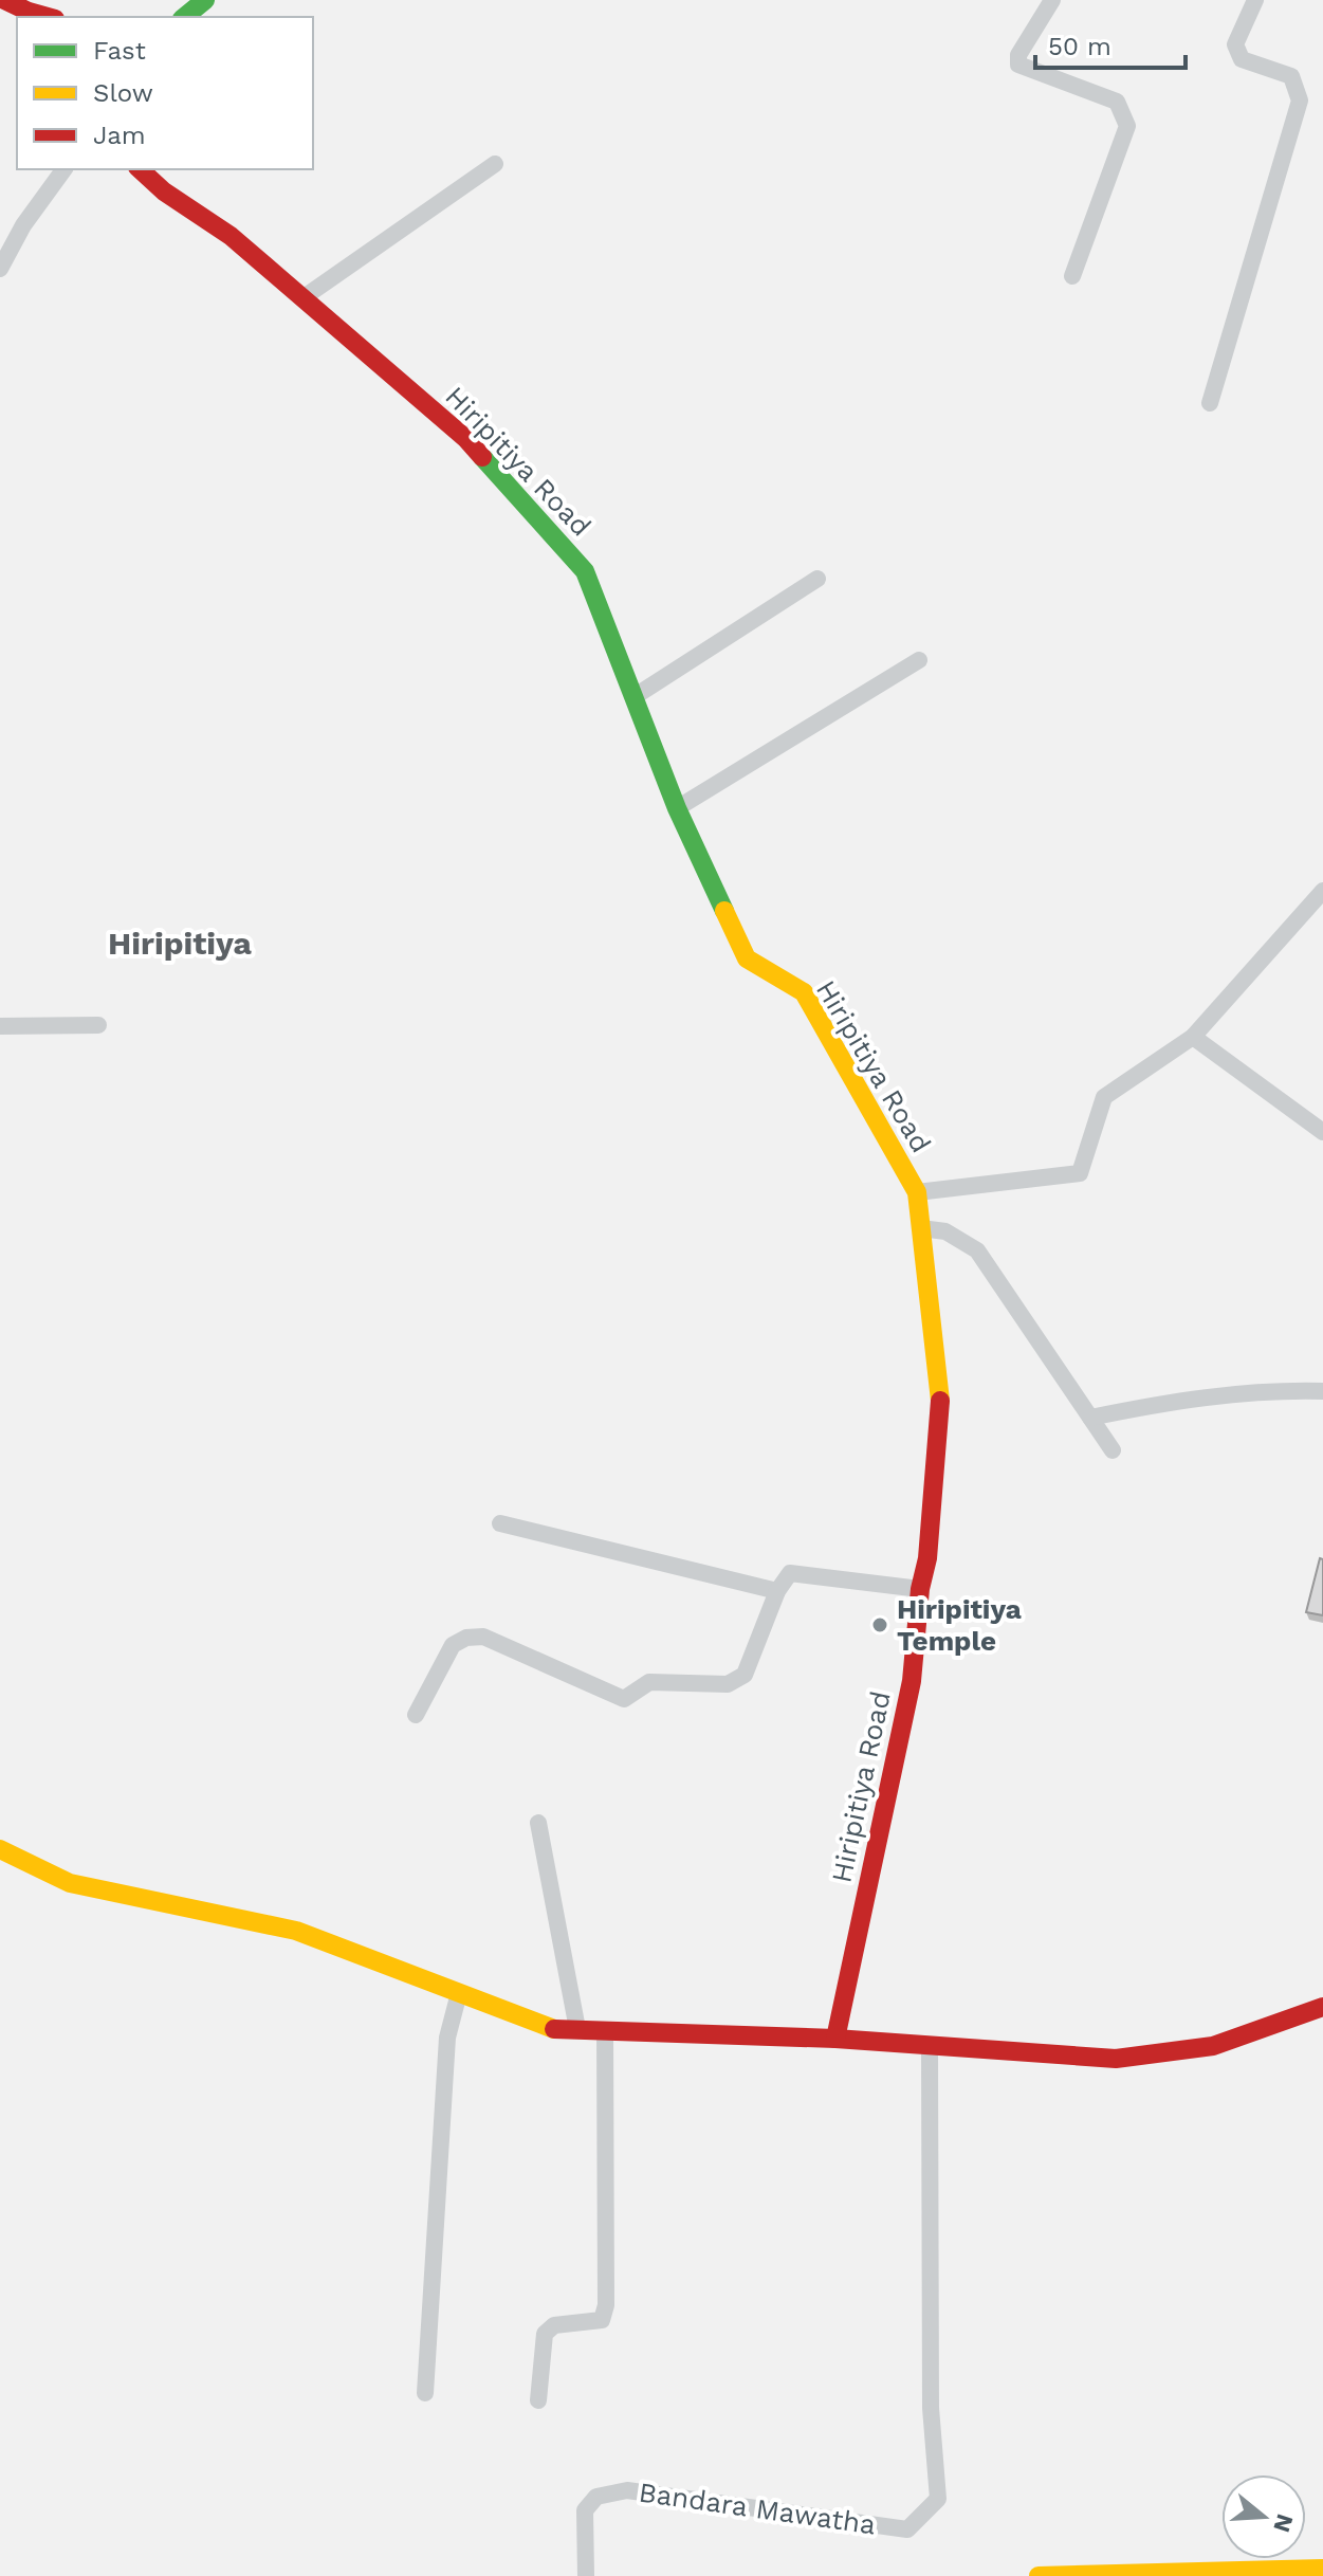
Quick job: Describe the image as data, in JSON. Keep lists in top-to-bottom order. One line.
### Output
{"streets":{"main road":["Hiripitiya Road"],"street":["Bandara Mawatha"]},"districts":["Hiripitiya"],"places":["Hiripitiya Temple"],"legend":["Fast","Slow","Jam"],"scale_bar":"50 m","north":"right"}
